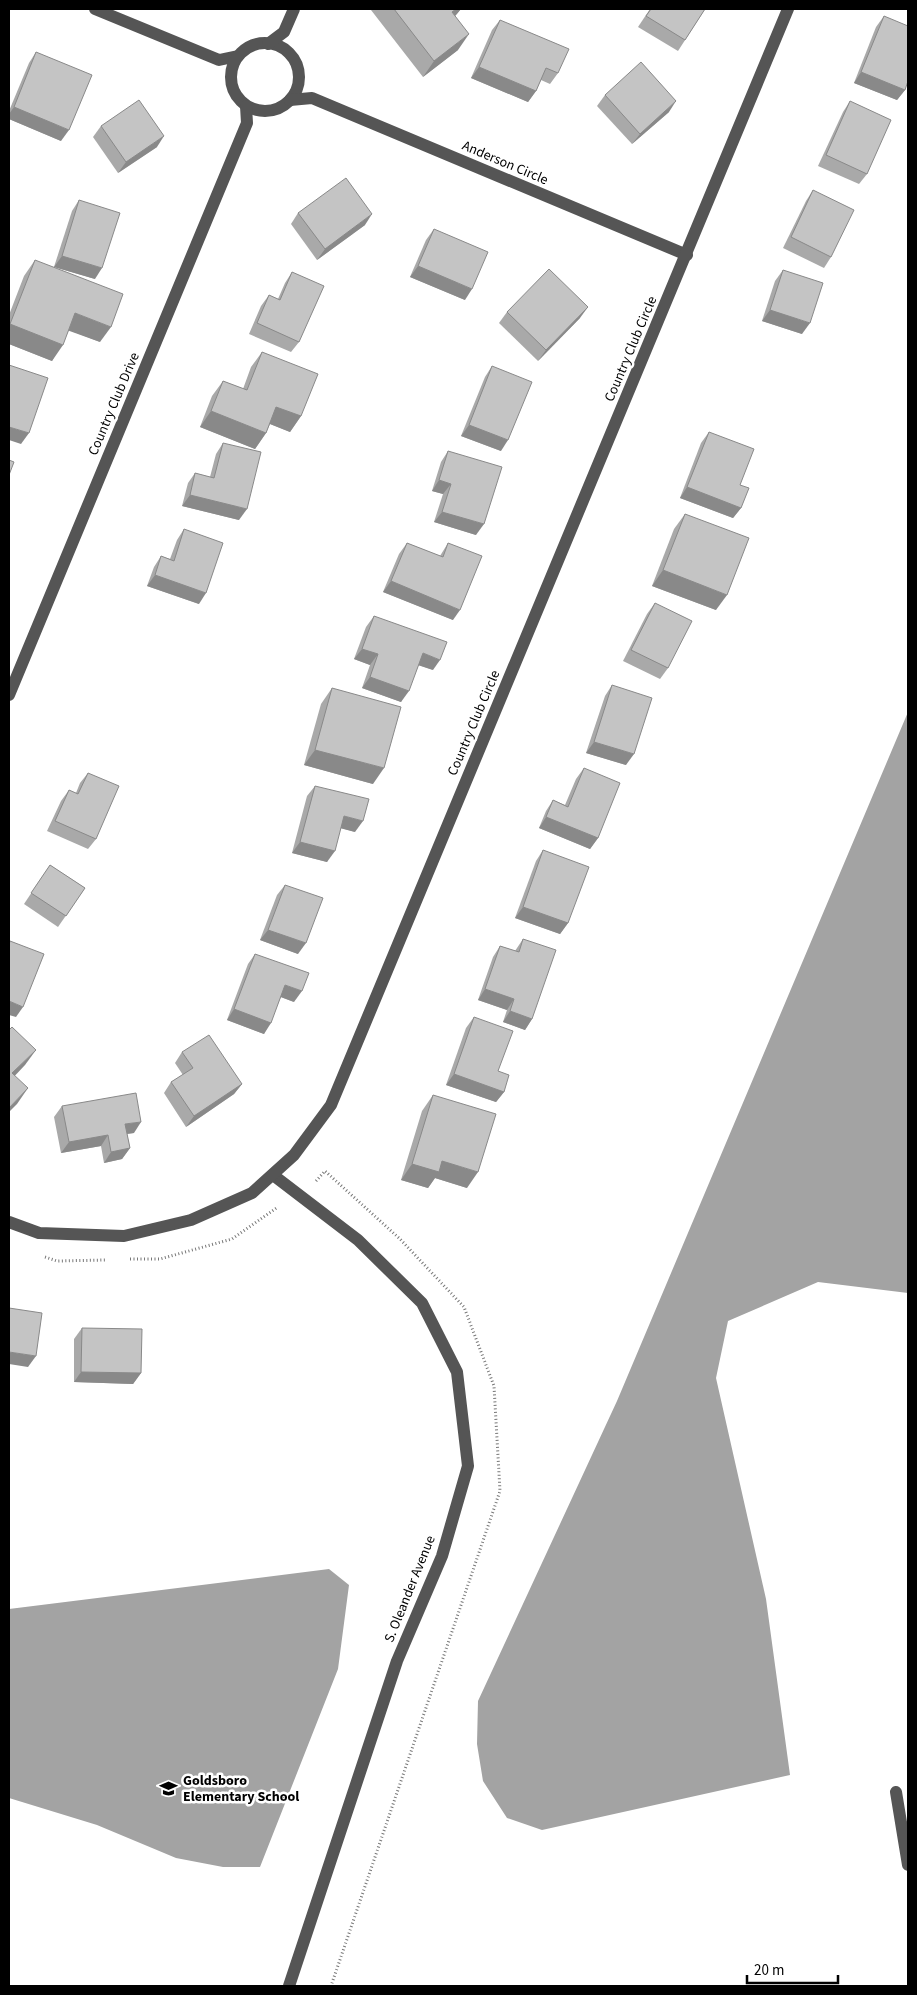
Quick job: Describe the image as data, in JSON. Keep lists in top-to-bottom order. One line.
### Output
{"streets":{"street":["Anderson Circle","Country Club Circle","Country Club Drive","S. Oleander Avenue"]},"crossings":[["Anderson Circle","Country Club Circle"],["Anderson Circle","Country Club Drive"],["Country Club Circle","S. Oleander Avenue"]],"places":{"school or university":["Goldsboro Elementary School"]},"scale_bar":"20 m"}
